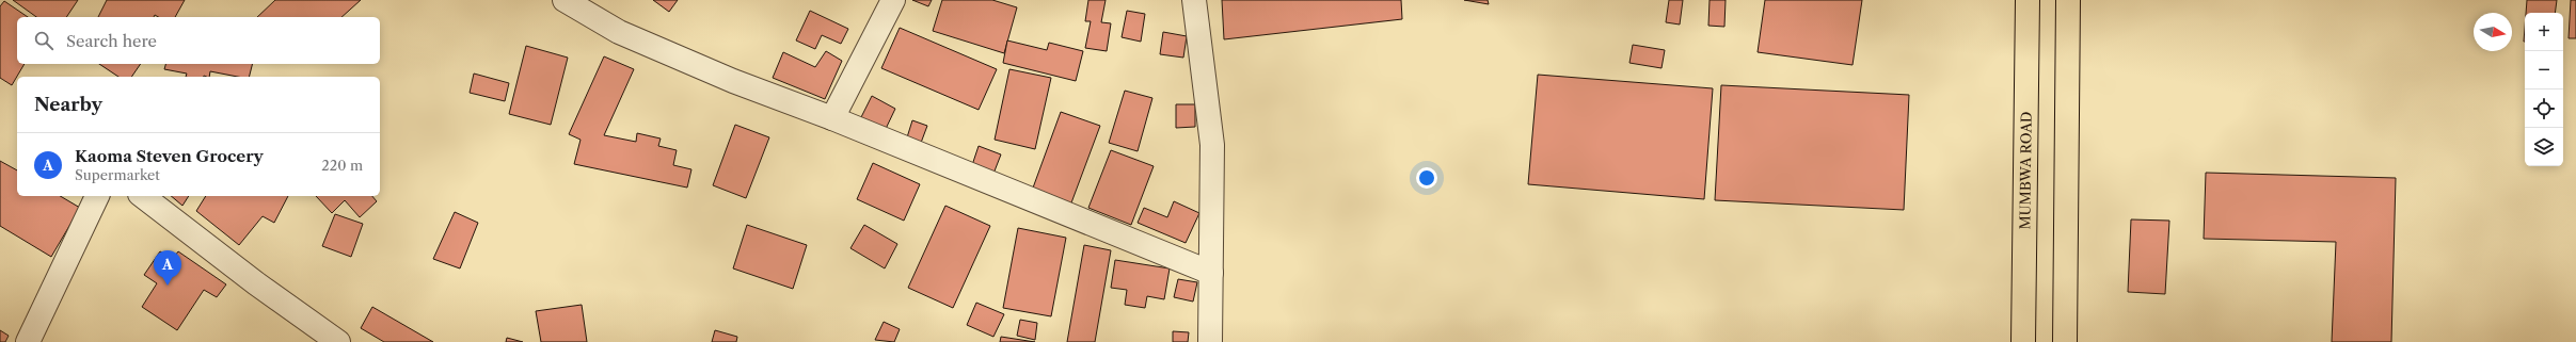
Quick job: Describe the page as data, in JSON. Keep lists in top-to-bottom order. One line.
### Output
{"streets":{"main road":["MUMBWA ROAD"]},"north":"right","page":{"map_buttons":["+","−"],"search":"Search here","heading":"Nearby","list":[{"mark":"A","name":"Kaoma Steven Grocery","note":"Supermarket","value":"220 m"}],"pins":"A"}}
